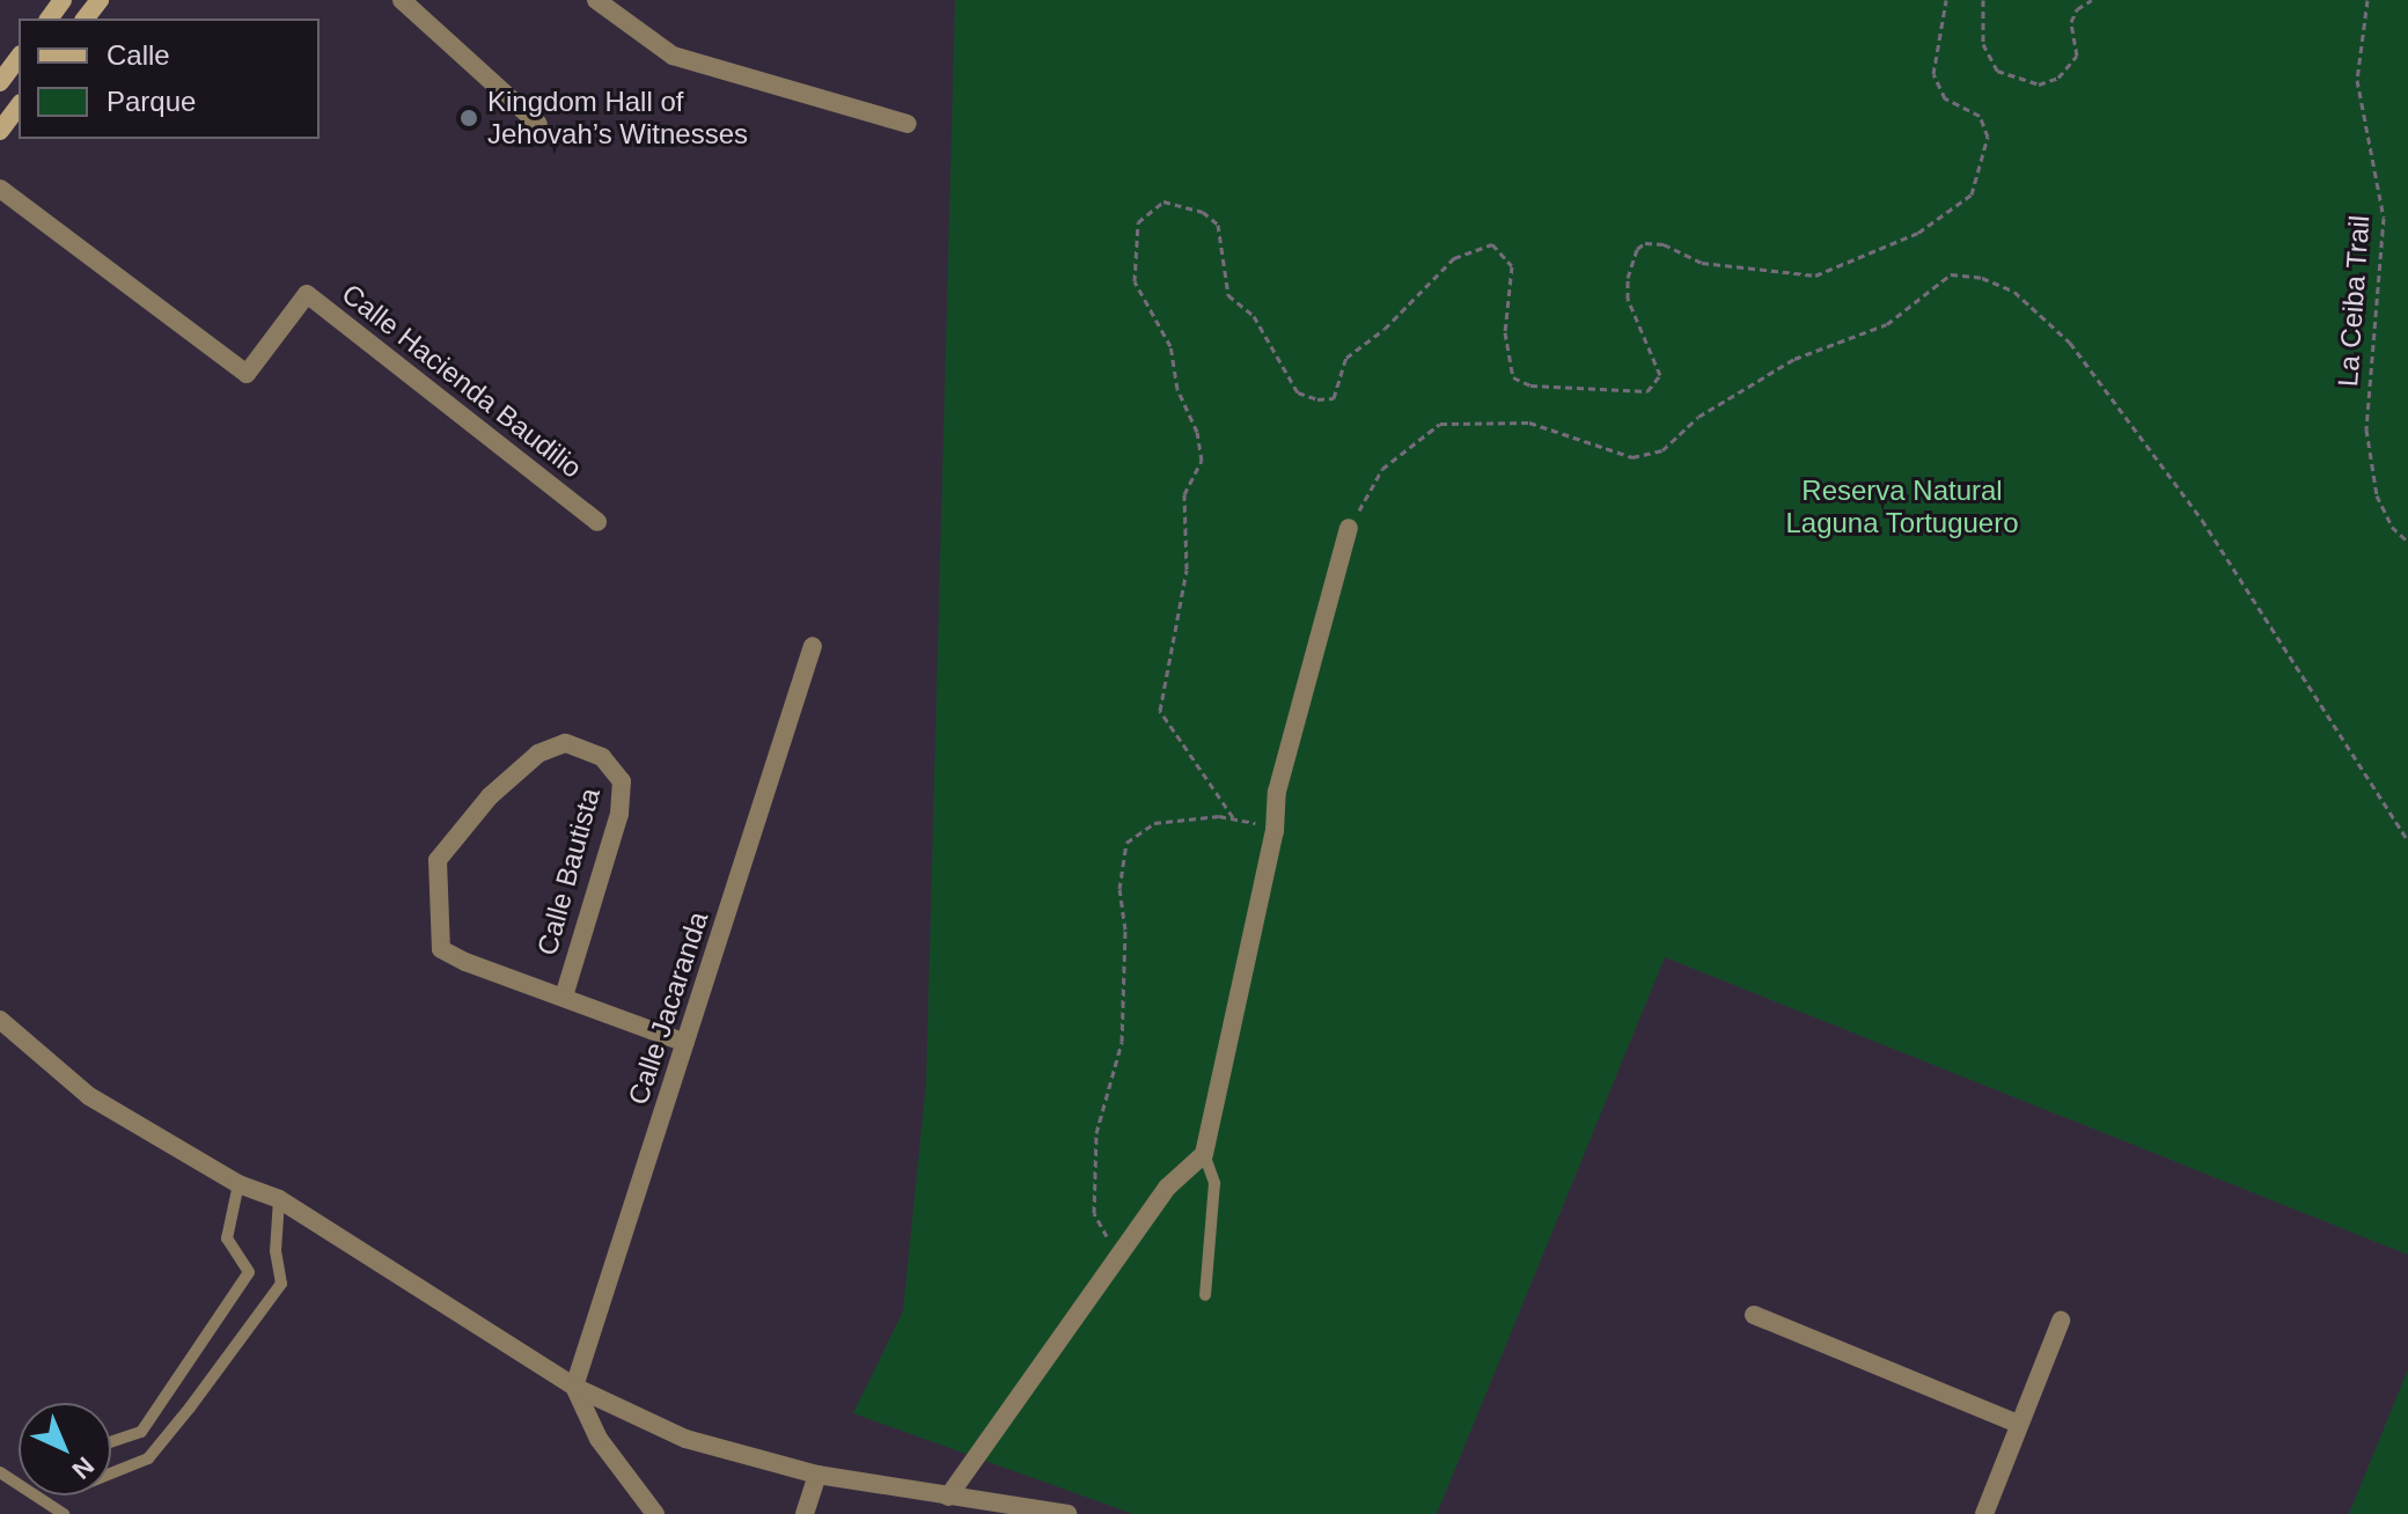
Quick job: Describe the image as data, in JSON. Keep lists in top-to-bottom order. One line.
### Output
{"streets":{"street":["Calle Hacienda Baudilio","Calle Bautista","Calle Jacaranda"],"path":["La Ceiba Trail"]},"crossings":[["Calle Bautista","Calle Jacaranda"]],"parks":["Reserva Natural Laguna Tortuguero"],"places":["Kingdom Hall of Jehovah’s Witnesses"],"legend":["Calle","Parque"],"north":"bottom right"}
